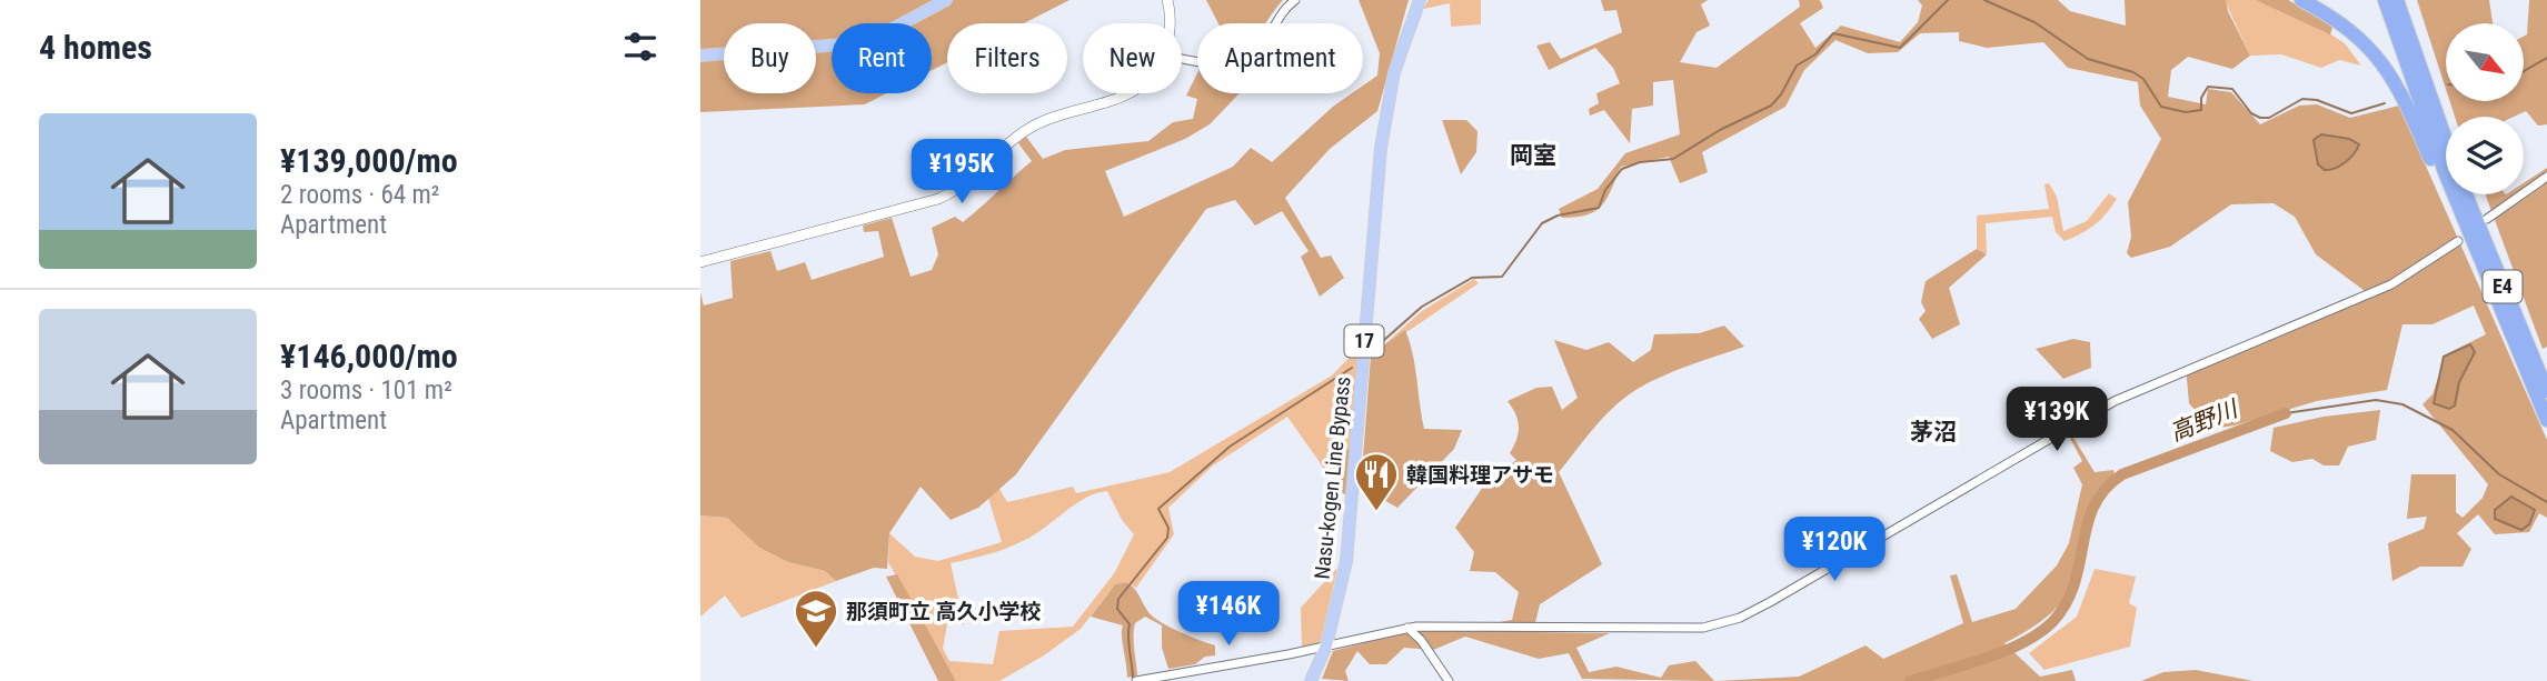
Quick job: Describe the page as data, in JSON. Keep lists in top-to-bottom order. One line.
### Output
{"streets":{"highway":["E4"],"main road":["17","Nasu-kogen Line Bypass"]},"districts":["岡室","茅沼"],"water":["高野川"],"places":{"restaurant":["韓国料理アサモ"],"school or university":["那須町立 高久小学校"]},"north":"bottom right","page":{"heading":"4 homes","chip":["Buy","Rent","Filters","New","Apartment"],"list":[{"name":"¥139,000/mo","note":"2 rooms · 64 m² · Apartment"},{"name":"¥146,000/mo","note":"3 rooms · 101 m² · Apartment"}],"price":["¥195K","¥139K","¥120K","¥146K"]}}
